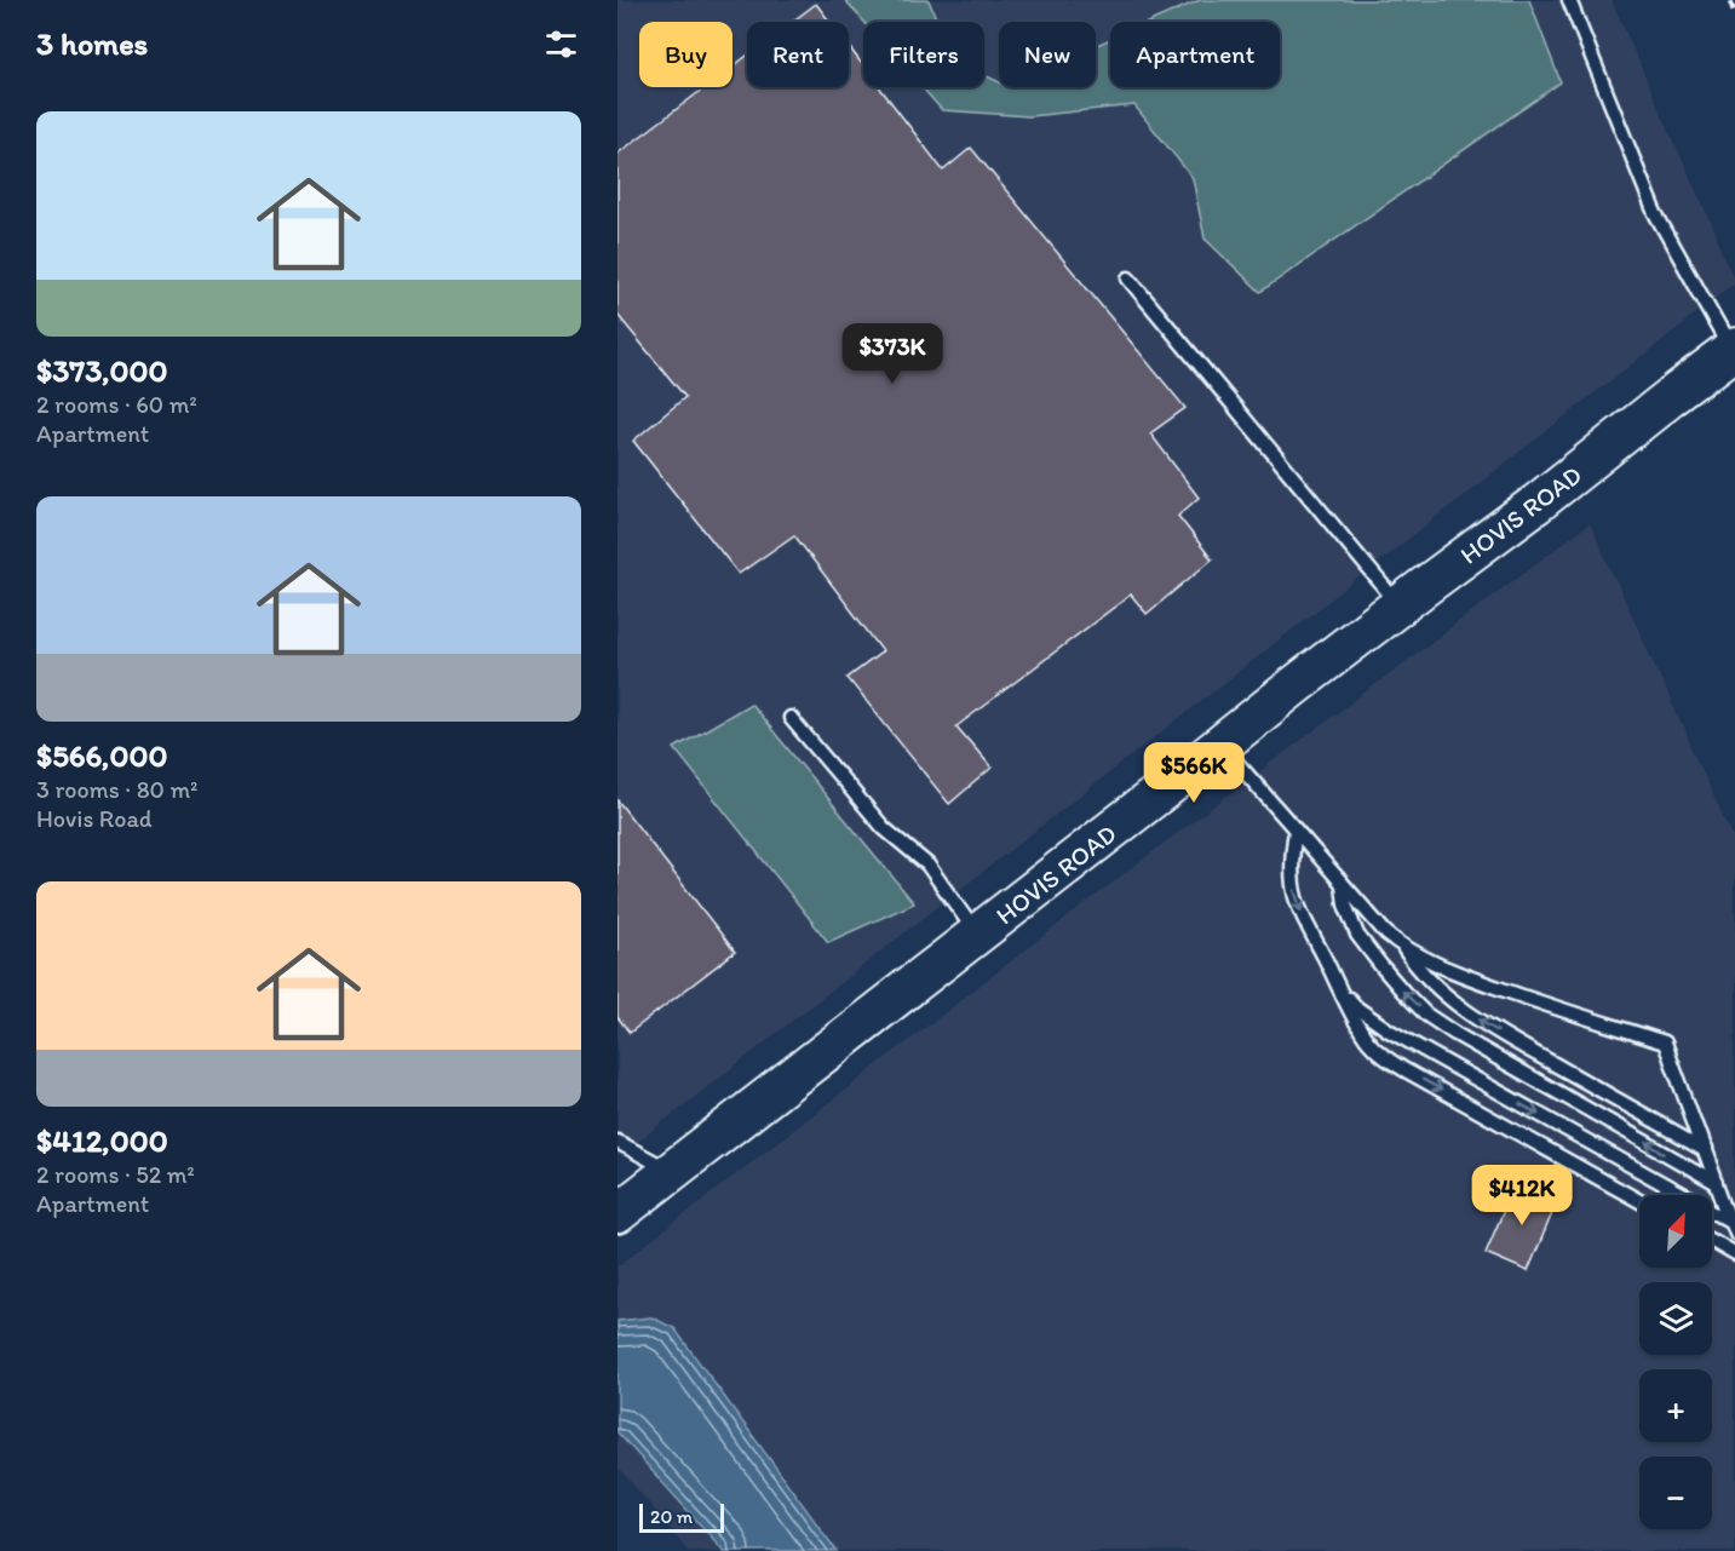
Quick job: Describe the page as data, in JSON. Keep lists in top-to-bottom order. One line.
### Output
{"streets":{"street":["HOVIS ROAD"]},"scale_bar":"20 m","north":"top right","page":{"heading":"3 homes","chip":["Buy","Rent","Filters","New","Apartment"],"list":[{"name":"$373,000","note":"2 rooms · 60 m² · Apartment"},{"name":"$566,000","note":"3 rooms · 80 m² · Hovis Road"},{"name":"$412,000","note":"2 rooms · 52 m² · Apartment"}],"price":["$373K","$566K","$412K"],"map_buttons":["+","−"],"scale":"20 m"}}
